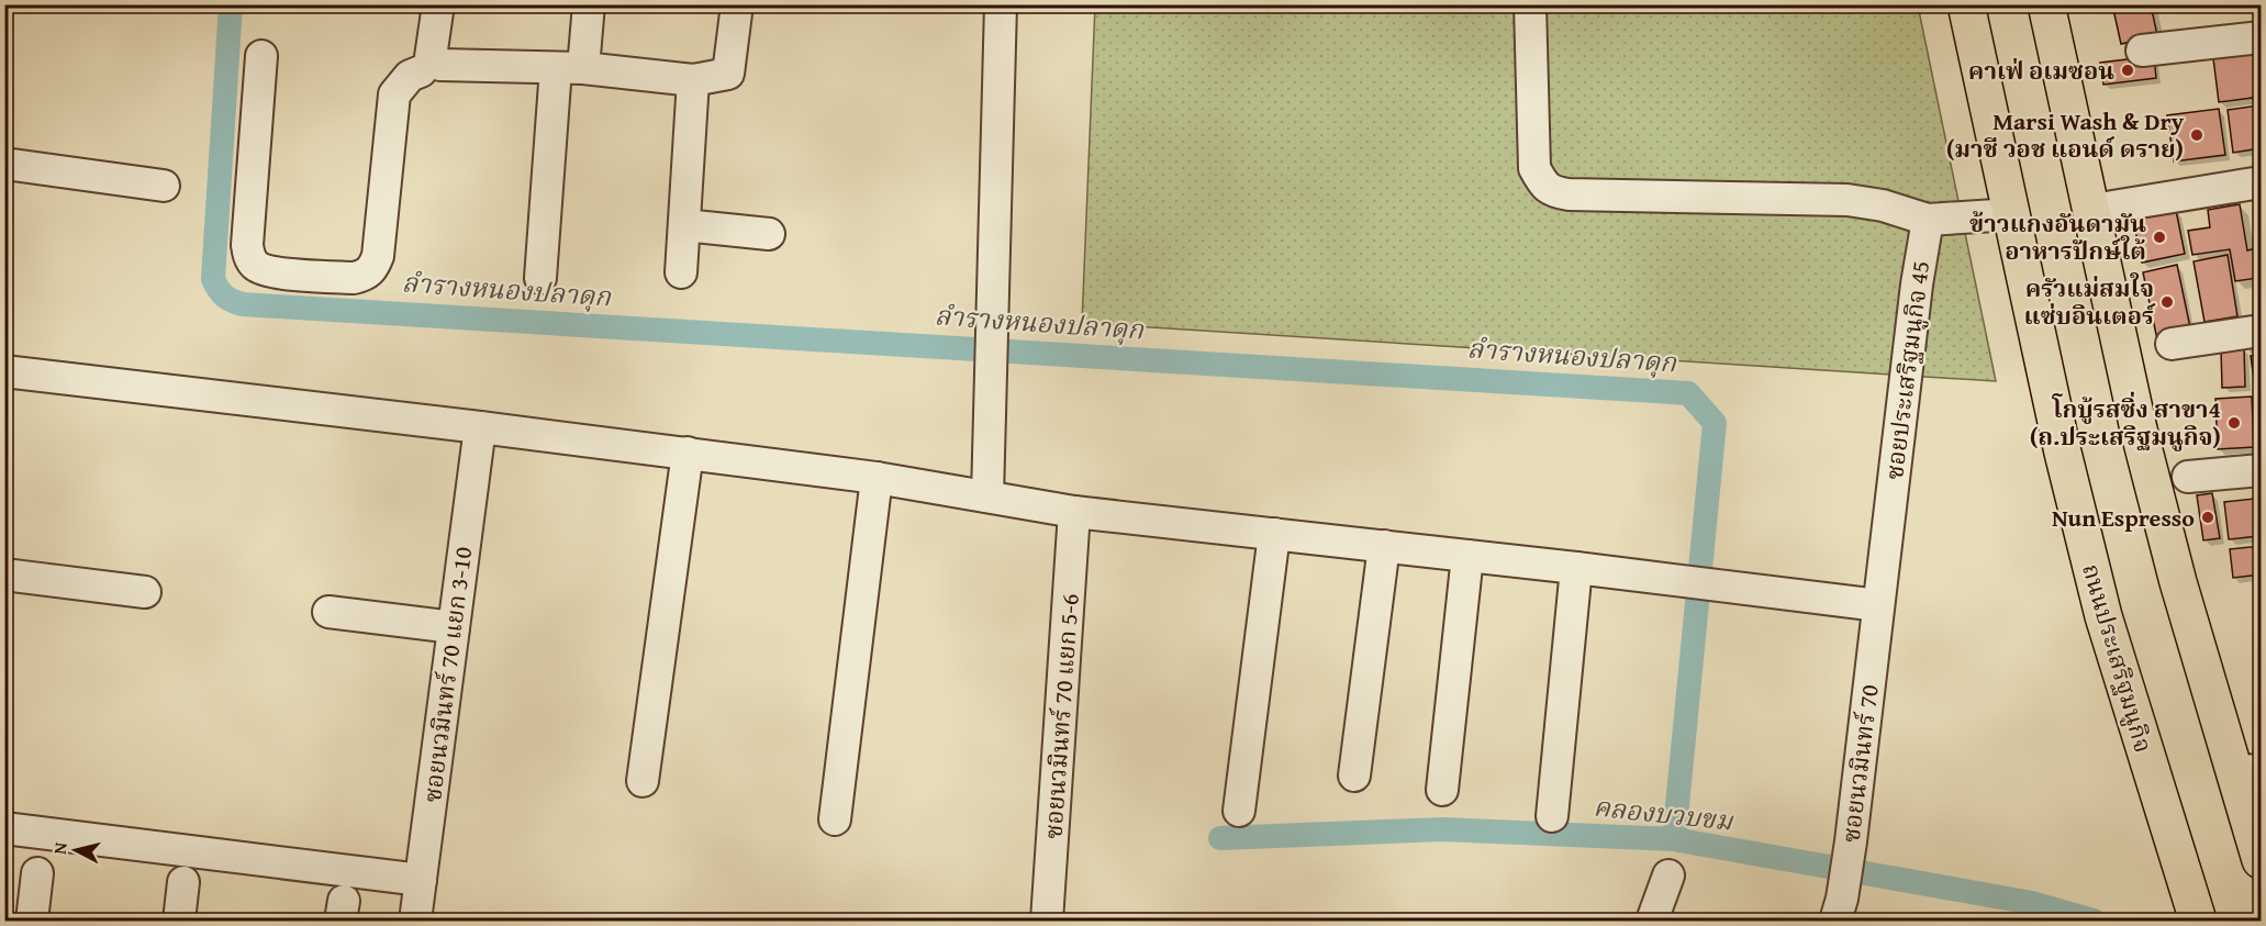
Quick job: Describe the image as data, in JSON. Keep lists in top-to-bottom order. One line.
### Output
{"streets":{"main road":["ถนนประเสริฐมนูกิจ"],"street":["ซอยประเสริฐมนูกิจ 45","ซอยนวมินทร์ 70 แยก 3-10","ซอยนวมินทร์ 70 แยก 5-6","ซอยนวมินทร์ 70"]},"crossings":[["ซอยประเสริฐมนูกิจ 45","ซอยนวมินทร์ 70"]],"water":["ลำรางหนองปลาดุก","คลองบวบขม"],"places":["คาเฟ่ อเมซอน","Marsi Wash & Dry (มาชี วอช แอนด์ ดราย)","ข้าวแกงอันดามัน อาหารปักษ์ใต้","ครัวแม่สมใจ แซ่บอินเตอร์","โกบู้รสซิ่ง สาขา4 (ถ.ประเสริฐมนูกิจ)","Nun Espresso"],"north":"left"}
